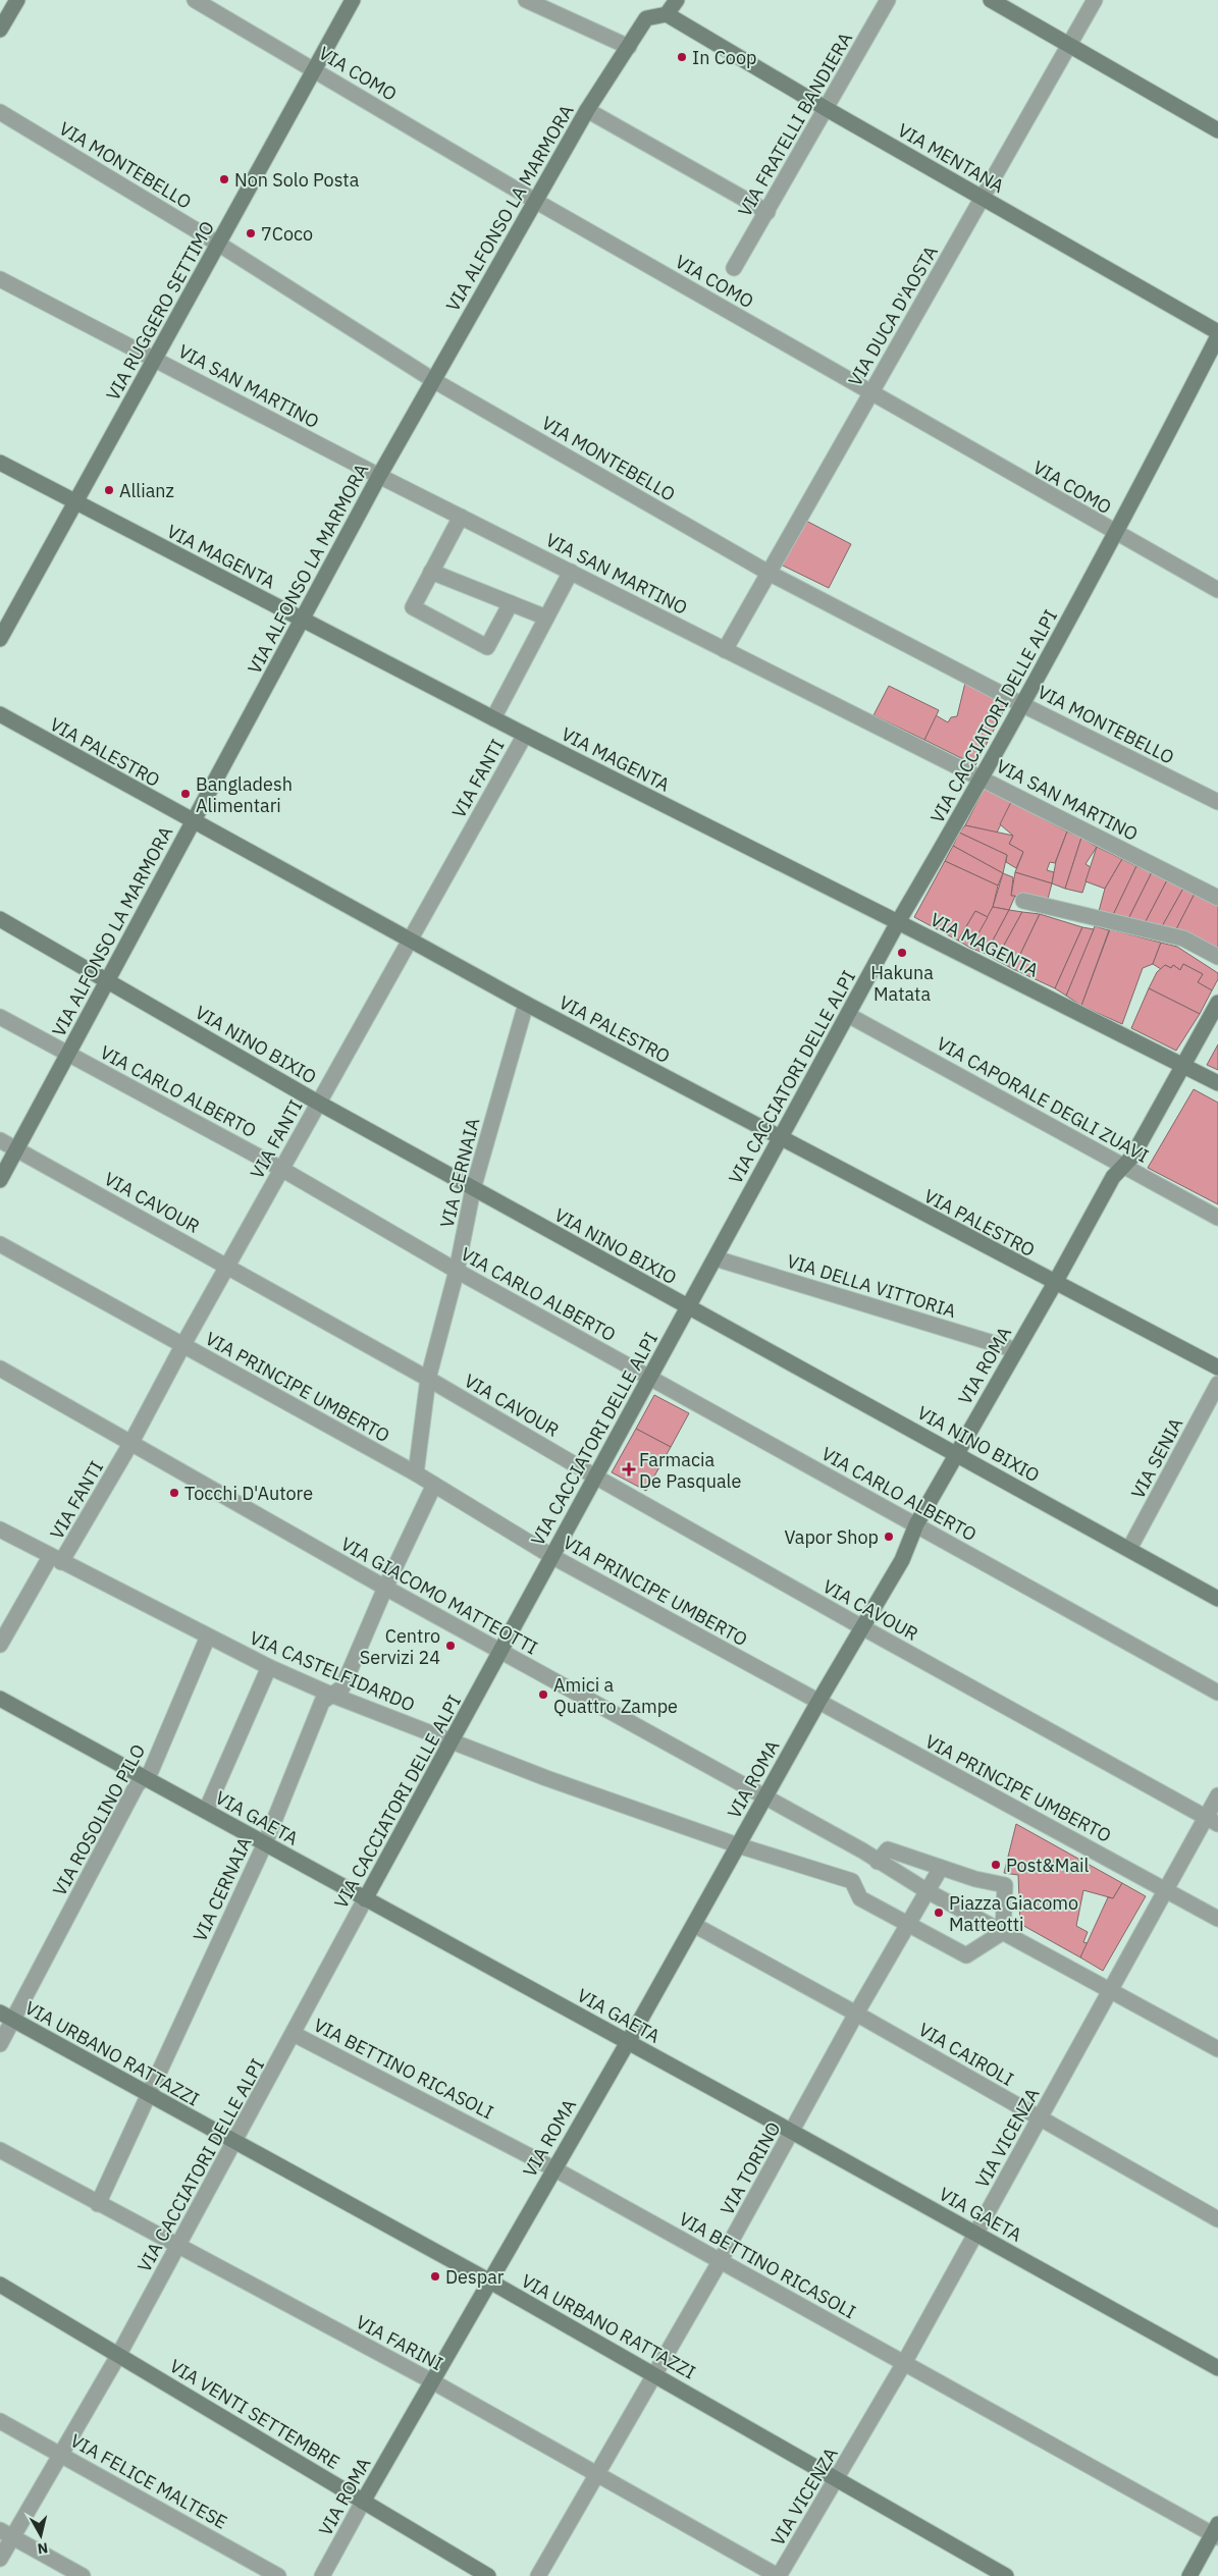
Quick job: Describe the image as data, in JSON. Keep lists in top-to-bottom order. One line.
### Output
{"streets":{"street":["VIA COMO","VIA FRATELLI BANDIERA","VIA MENTANA","VIA MONTEBELLO","VIA ALFONSO LA MARMORA","VIA RUGGERO SETTIMO","VIA DUCA D'AOSTA","VIA SAN MARTINO","VIA MAGENTA","VIA CACCIATORI DELLE ALPI","VIA PALESTRO","VIA FANTI","VIA NINO BIXIO","VIA CARLO ALBERTO","VIA CAPORALE DEGLI ZUAVI","VIA CERNAIA","VIA CAVOUR","VIA DELLA VITTORIA","VIA ROMA","VIA PRINCIPE UMBERTO","VIA SENIA","VIA GIACOMO MATTEOTTI","VIA CASTELFIDARDO","VIA GAETA","VIA ROSOLINO PILO","VIA URBANO RATTAZZI","VIA CAIROLI","VIA BETTINO RICASOLI","VIA VICENZA","VIA TORINO","VIA FARINI","VIA VENTI SETTEMBRE","VIA FELICE MALTESE"]},"crossings":[["VIA COMO","VIA ALFONSO LA MARMORA"],["VIA COMO","VIA RUGGERO SETTIMO"],["VIA COMO","VIA DUCA D'AOSTA"],["VIA COMO","VIA CACCIATORI DELLE ALPI"],["VIA FRATELLI BANDIERA","VIA MENTANA"],["VIA MENTANA","VIA ALFONSO LA MARMORA"],["VIA MENTANA","VIA DUCA D'AOSTA"],["VIA MENTANA","VIA CACCIATORI DELLE ALPI"],["VIA MONTEBELLO","VIA ALFONSO LA MARMORA"],["VIA MONTEBELLO","VIA RUGGERO SETTIMO"],["VIA MONTEBELLO","VIA DUCA D'AOSTA"],["VIA MONTEBELLO","VIA CACCIATORI DELLE ALPI"],["VIA ALFONSO LA MARMORA","VIA SAN MARTINO"],["VIA ALFONSO LA MARMORA","VIA MAGENTA"],["VIA ALFONSO LA MARMORA","VIA PALESTRO"],["VIA ALFONSO LA MARMORA","VIA NINO BIXIO"],["VIA ALFONSO LA MARMORA","VIA CARLO ALBERTO"],["VIA ALFONSO LA MARMORA","VIA CAVOUR"],["VIA RUGGERO SETTIMO","VIA SAN MARTINO"],["VIA RUGGERO SETTIMO","VIA MAGENTA"],["VIA DUCA D'AOSTA","VIA SAN MARTINO"],["VIA SAN MARTINO","VIA CACCIATORI DELLE ALPI"],["VIA MAGENTA","VIA CACCIATORI DELLE ALPI"],["VIA MAGENTA","VIA FANTI"],["VIA MAGENTA","VIA ROMA"],["VIA CACCIATORI DELLE ALPI","VIA PALESTRO"],["VIA CACCIATORI DELLE ALPI","VIA NINO BIXIO"],["VIA CACCIATORI DELLE ALPI","VIA CARLO ALBERTO"],["VIA CACCIATORI DELLE ALPI","VIA CAPORALE DEGLI ZUAVI"],["VIA CACCIATORI DELLE ALPI","VIA CAVOUR"],["VIA CACCIATORI DELLE ALPI","VIA DELLA VITTORIA"],["VIA CACCIATORI DELLE ALPI","VIA PRINCIPE UMBERTO"],["VIA CACCIATORI DELLE ALPI","VIA GIACOMO MATTEOTTI"],["VIA CACCIATORI DELLE ALPI","VIA CASTELFIDARDO"],["VIA CACCIATORI DELLE ALPI","VIA GAETA"],["VIA CACCIATORI DELLE ALPI","VIA URBANO RATTAZZI"],["VIA CACCIATORI DELLE ALPI","VIA BETTINO RICASOLI"],["VIA CACCIATORI DELLE ALPI","VIA FARINI"],["VIA CACCIATORI DELLE ALPI","VIA VENTI SETTEMBRE"],["VIA CACCIATORI DELLE ALPI","VIA FELICE MALTESE"],["VIA PALESTRO","VIA FANTI"],["VIA PALESTRO","VIA CERNAIA"],["VIA PALESTRO","VIA ROMA"],["VIA FANTI","VIA NINO BIXIO"],["VIA FANTI","VIA CARLO ALBERTO"],["VIA FANTI","VIA CAVOUR"],["VIA FANTI","VIA PRINCIPE UMBERTO"],["VIA FANTI","VIA GIACOMO MATTEOTTI"],["VIA FANTI","VIA CASTELFIDARDO"],["VIA NINO BIXIO","VIA CERNAIA"],["VIA NINO BIXIO","VIA ROMA"],["VIA NINO BIXIO","VIA SENIA"],["VIA CARLO ALBERTO","VIA CERNAIA"],["VIA CARLO ALBERTO","VIA ROMA"],["VIA CAPORALE DEGLI ZUAVI","VIA ROMA"],["VIA CERNAIA","VIA CAVOUR"],["VIA CERNAIA","VIA PRINCIPE UMBERTO"],["VIA CERNAIA","VIA GIACOMO MATTEOTTI"],["VIA CERNAIA","VIA CASTELFIDARDO"],["VIA CERNAIA","VIA GAETA"],["VIA CERNAIA","VIA URBANO RATTAZZI"],["VIA CERNAIA","VIA FARINI"],["VIA CAVOUR","VIA ROMA"],["VIA CAVOUR","VIA VICENZA"],["VIA DELLA VITTORIA","VIA ROMA"],["VIA ROMA","VIA PRINCIPE UMBERTO"],["VIA ROMA","VIA GIACOMO MATTEOTTI"],["VIA ROMA","VIA CASTELFIDARDO"],["VIA ROMA","VIA GAETA"],["VIA ROMA","VIA URBANO RATTAZZI"],["VIA ROMA","VIA CAIROLI"],["VIA ROMA","VIA BETTINO RICASOLI"],["VIA ROMA","VIA FARINI"],["VIA ROMA","VIA VENTI SETTEMBRE"],["VIA PRINCIPE UMBERTO","VIA VICENZA"],["VIA GIACOMO MATTEOTTI","VIA TORINO"],["VIA CASTELFIDARDO","VIA ROSOLINO PILO"],["VIA CASTELFIDARDO","VIA TORINO"],["VIA GAETA","VIA ROSOLINO PILO"],["VIA GAETA","VIA VICENZA"],["VIA GAETA","VIA TORINO"],["VIA ROSOLINO PILO","VIA URBANO RATTAZZI"],["VIA URBANO RATTAZZI","VIA VICENZA"],["VIA URBANO RATTAZZI","VIA TORINO"],["VIA CAIROLI","VIA VICENZA"],["VIA CAIROLI","VIA TORINO"],["VIA BETTINO RICASOLI","VIA VICENZA"],["VIA BETTINO RICASOLI","VIA TORINO"],["VIA VICENZA","VIA FARINI"],["VIA TORINO","VIA FARINI"]],"places":{"other":["In Coop","Non Solo Posta","7Coco","Allianz","Bangladesh Alimentari","Hakuna Matata","Tocchi D'Autore","Vapor Shop","Centro Servizi 24","Amici a Quattro Zampe","Post&Mail","Piazza Giacomo Matteotti","Despar"],"health":["Farmacia De Pasquale"]},"north":"bottom"}
